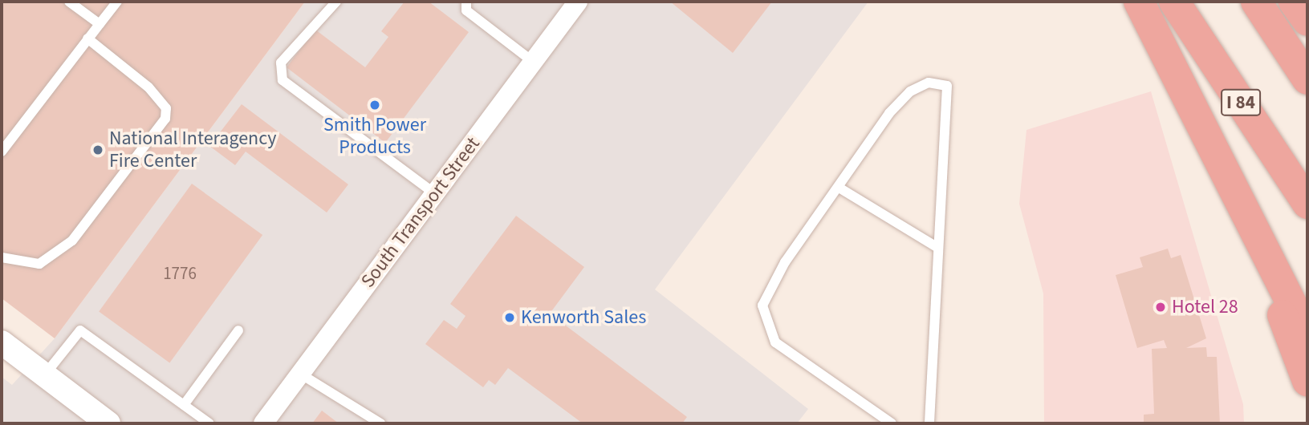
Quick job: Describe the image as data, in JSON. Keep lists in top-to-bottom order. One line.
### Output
{"streets":{"highway":["I 84"],"street":["South Transport Street"]},"places":["Smith Power Products","National Interagency Fire Center","Hotel 28","Kenworth Sales"],"house_numbers":["1776"]}
